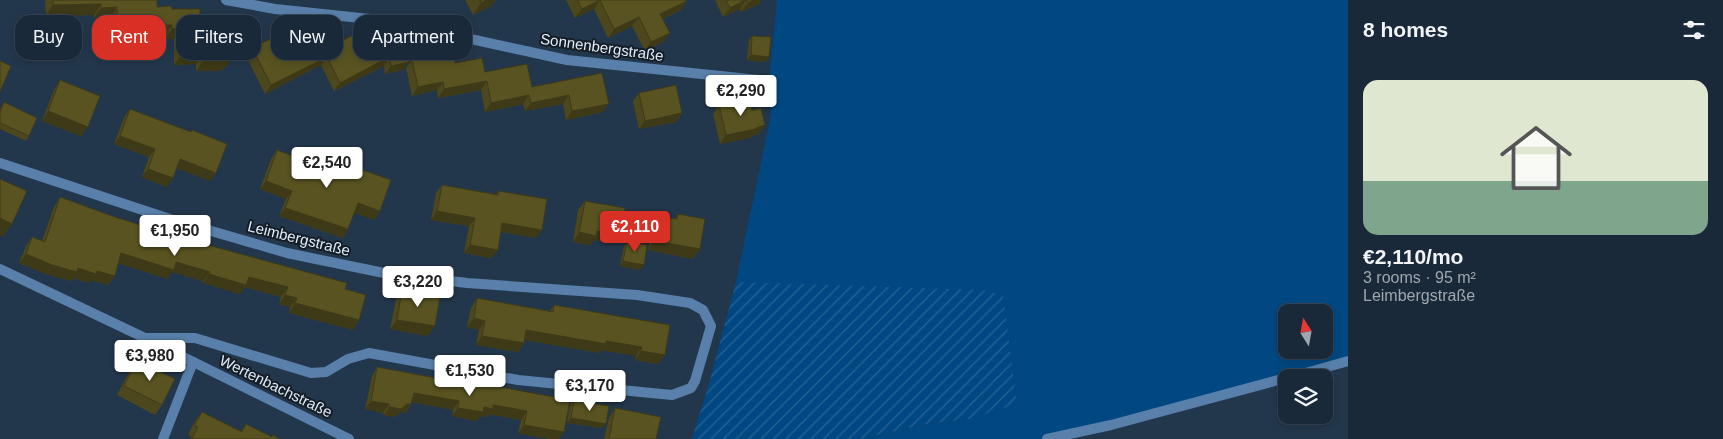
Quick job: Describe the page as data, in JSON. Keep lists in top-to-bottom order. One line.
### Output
{"streets":{"street":["Sonnenbergstraße","Leimbergstraße","Wertenbachstraße"]},"crossings":[["Leimbergstraße","Wertenbachstraße"]],"north":"top","page":{"heading":"8 homes","chip":["Buy","Rent","Filters","New","Apartment"],"list":[{"name":"€2,110/mo","note":"3 rooms · 95 m² · Leimbergstraße"}],"price":["€2,290","€2,540","€2,110","€1,950","€3,220","€3,980","€1,530","€3,170"]}}
